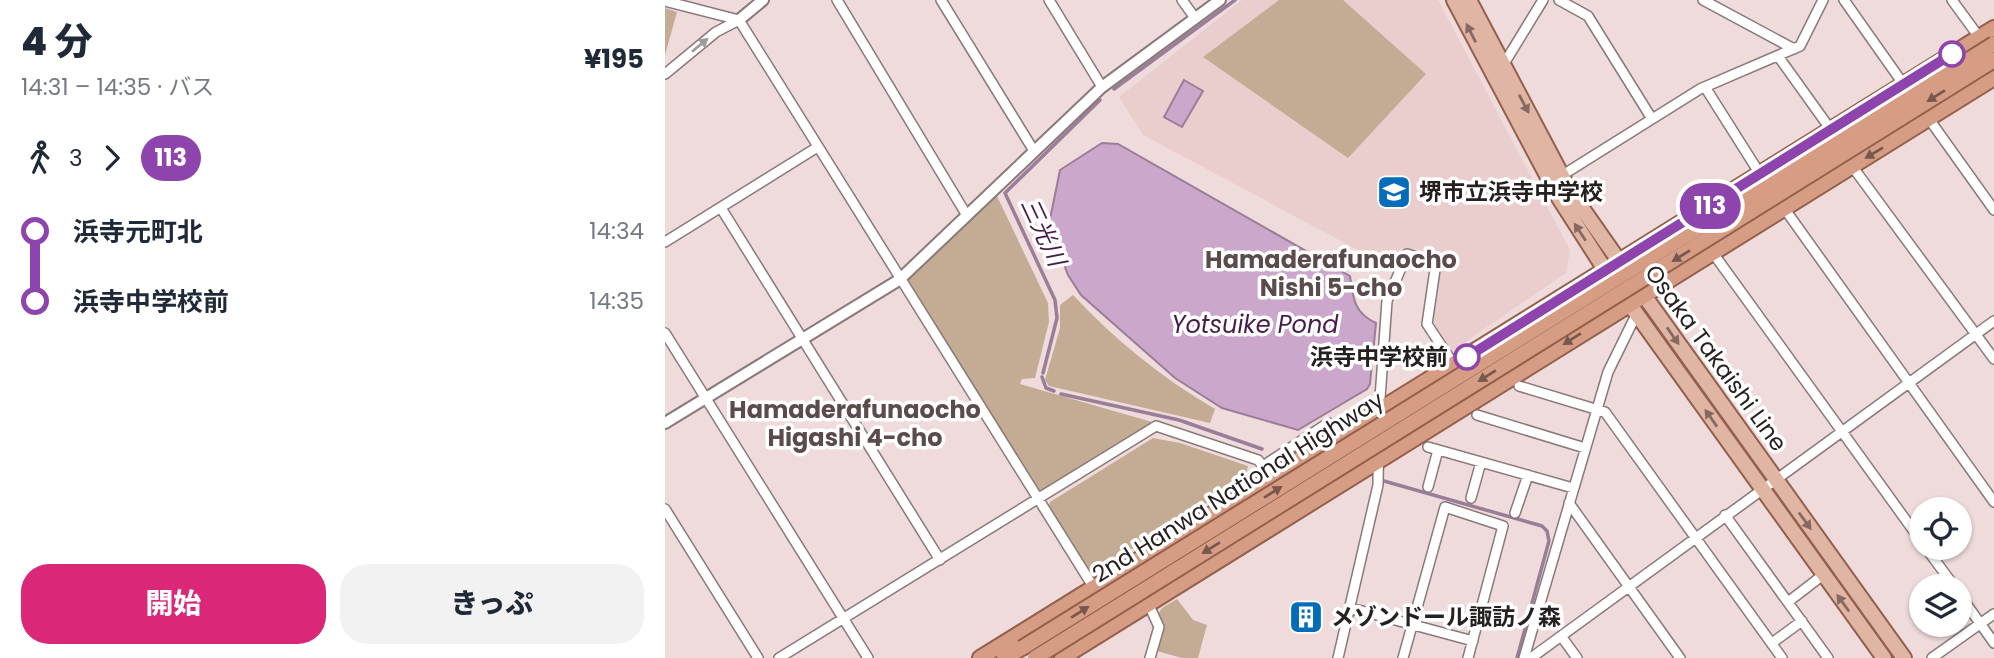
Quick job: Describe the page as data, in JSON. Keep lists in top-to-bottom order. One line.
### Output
{"streets":{"highway":["2nd Hanwa National Highway"],"main road":["Osaka Takaishi Line"]},"districts":["Hamaderafunaocho Nishi 5-cho","Hamaderafunaocho Higashi 4-cho"],"water":["三光川","Yotsuike Pond"],"places":{"school or university":["堺市立浜寺中学校"],"other":["浜寺中学校前"],"building":["メゾンドール諏訪ノ森"]},"lines":["bus line 113"],"page":{"heading":["4 分","14:31 – 14:35 · バス","¥195"],"on_map":"113","legs":["3","113"],"list":[{"name":"浜寺元町北","value":"14:34"},{"name":"浜寺中学校前","value":"14:35"}],"buttons":["開始","きっぷ"]}}
